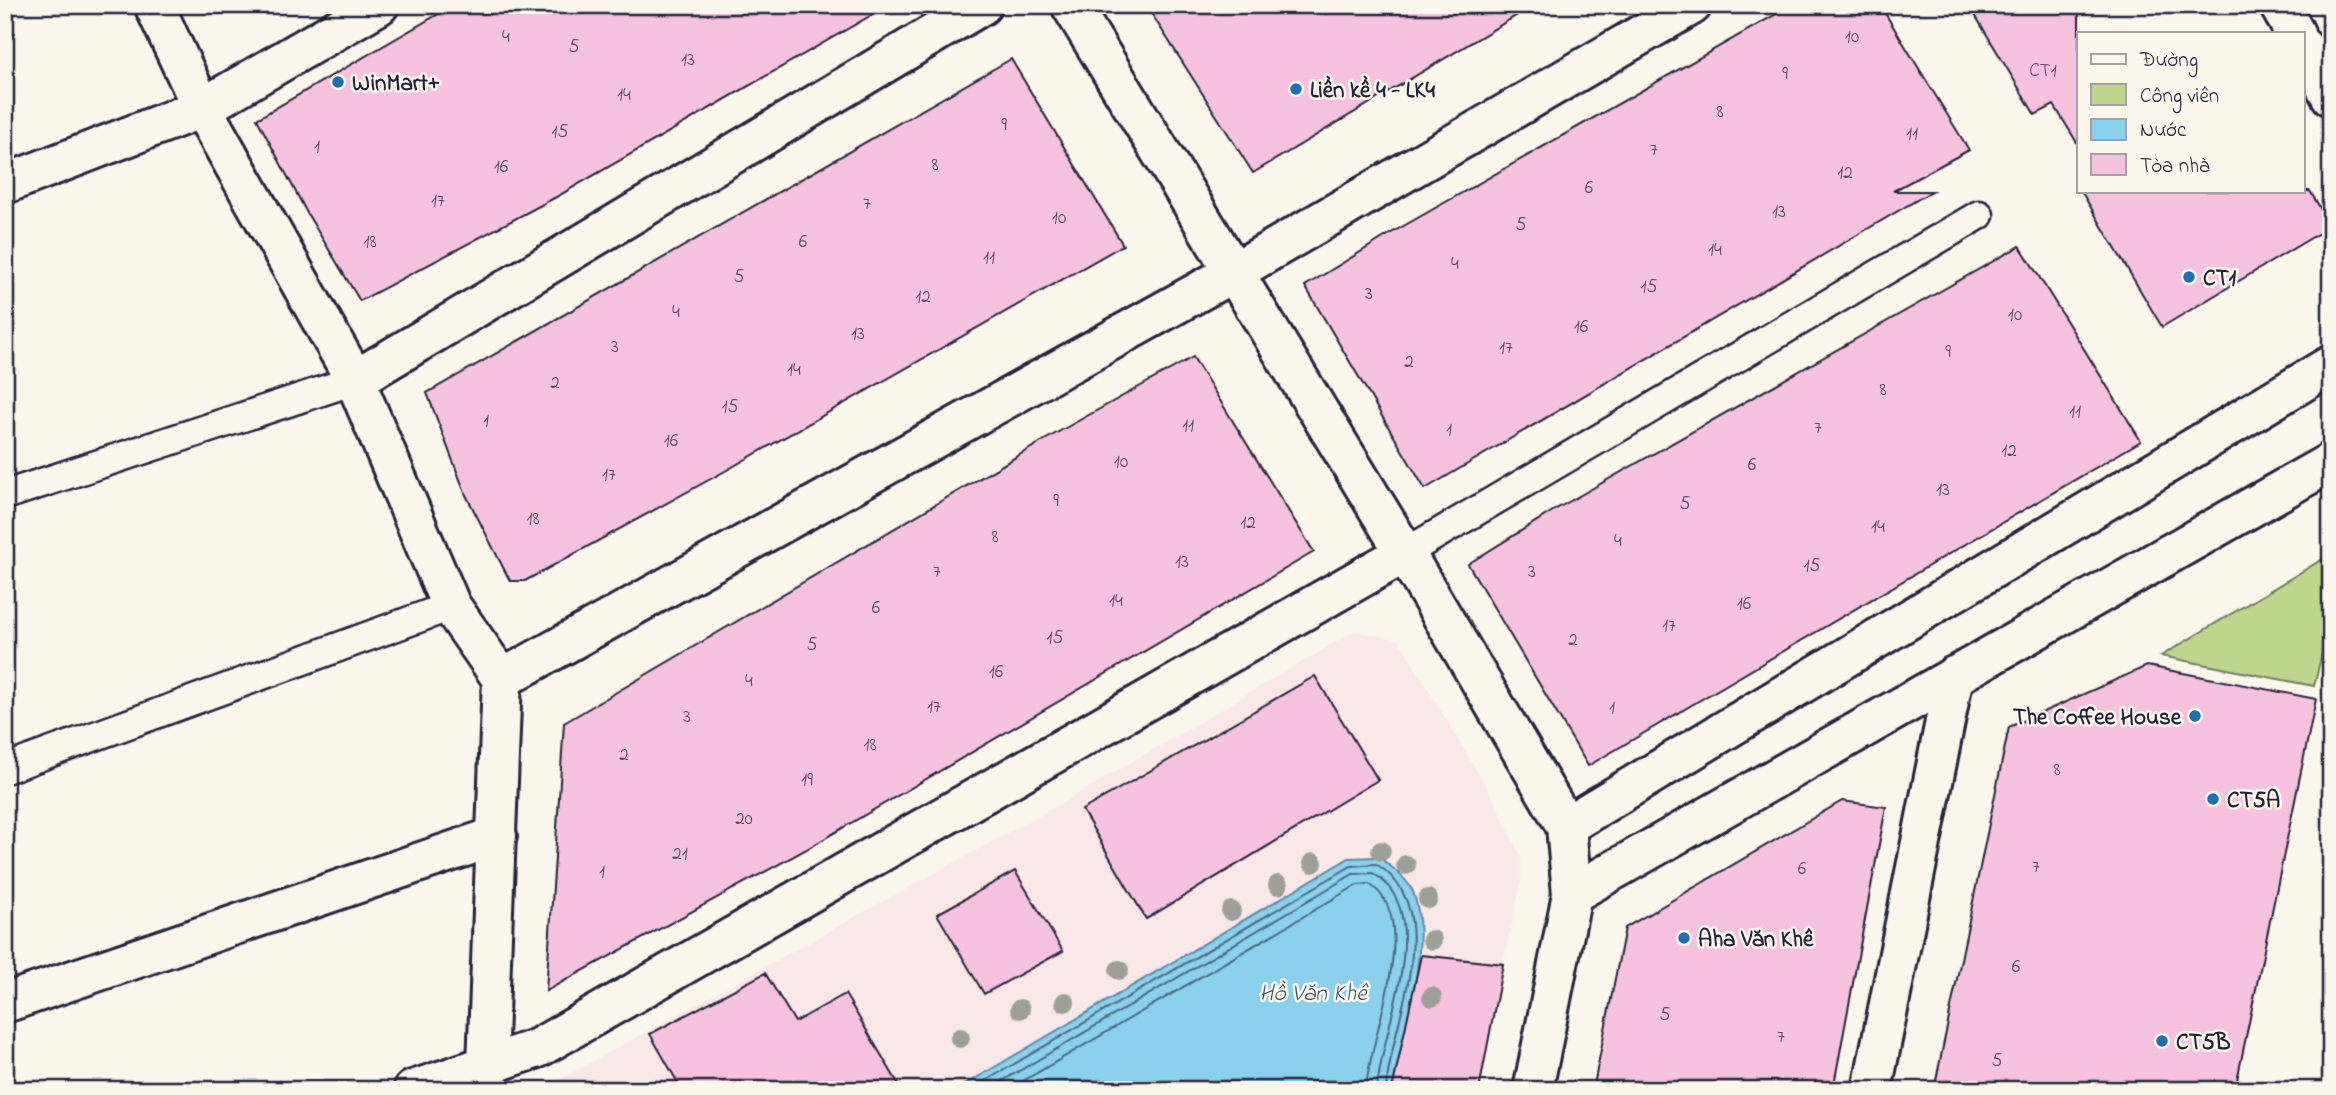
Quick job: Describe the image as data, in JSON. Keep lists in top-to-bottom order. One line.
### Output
{"water":["Hồ Văn Khê"],"places":["WinMart+","Liền kề 4 - LK4","CT1","The Coffee House","CT5A","Aha Văn Khê","CT5B"],"house_numbers":["4","10","5","13","CT1","9","14","8","9","15","11","1","7","8","16","12","6","17","7","13","10","5","18","6","14","11","4","5","15","3","12","4","10","16","13","3","17","9","2","14","2","8","15","11","1","11","7","1","16","12","10","6","17","13","9","5","18","12","14","8","4","13","15","7","3","14","16","6","17","15","2","5","16","4","17","1","3","18","2","8","19","20","21","7","6","1","6","5","7","5"],"legend":["Đường","Công viên","Nước","Tòa nhà"]}
